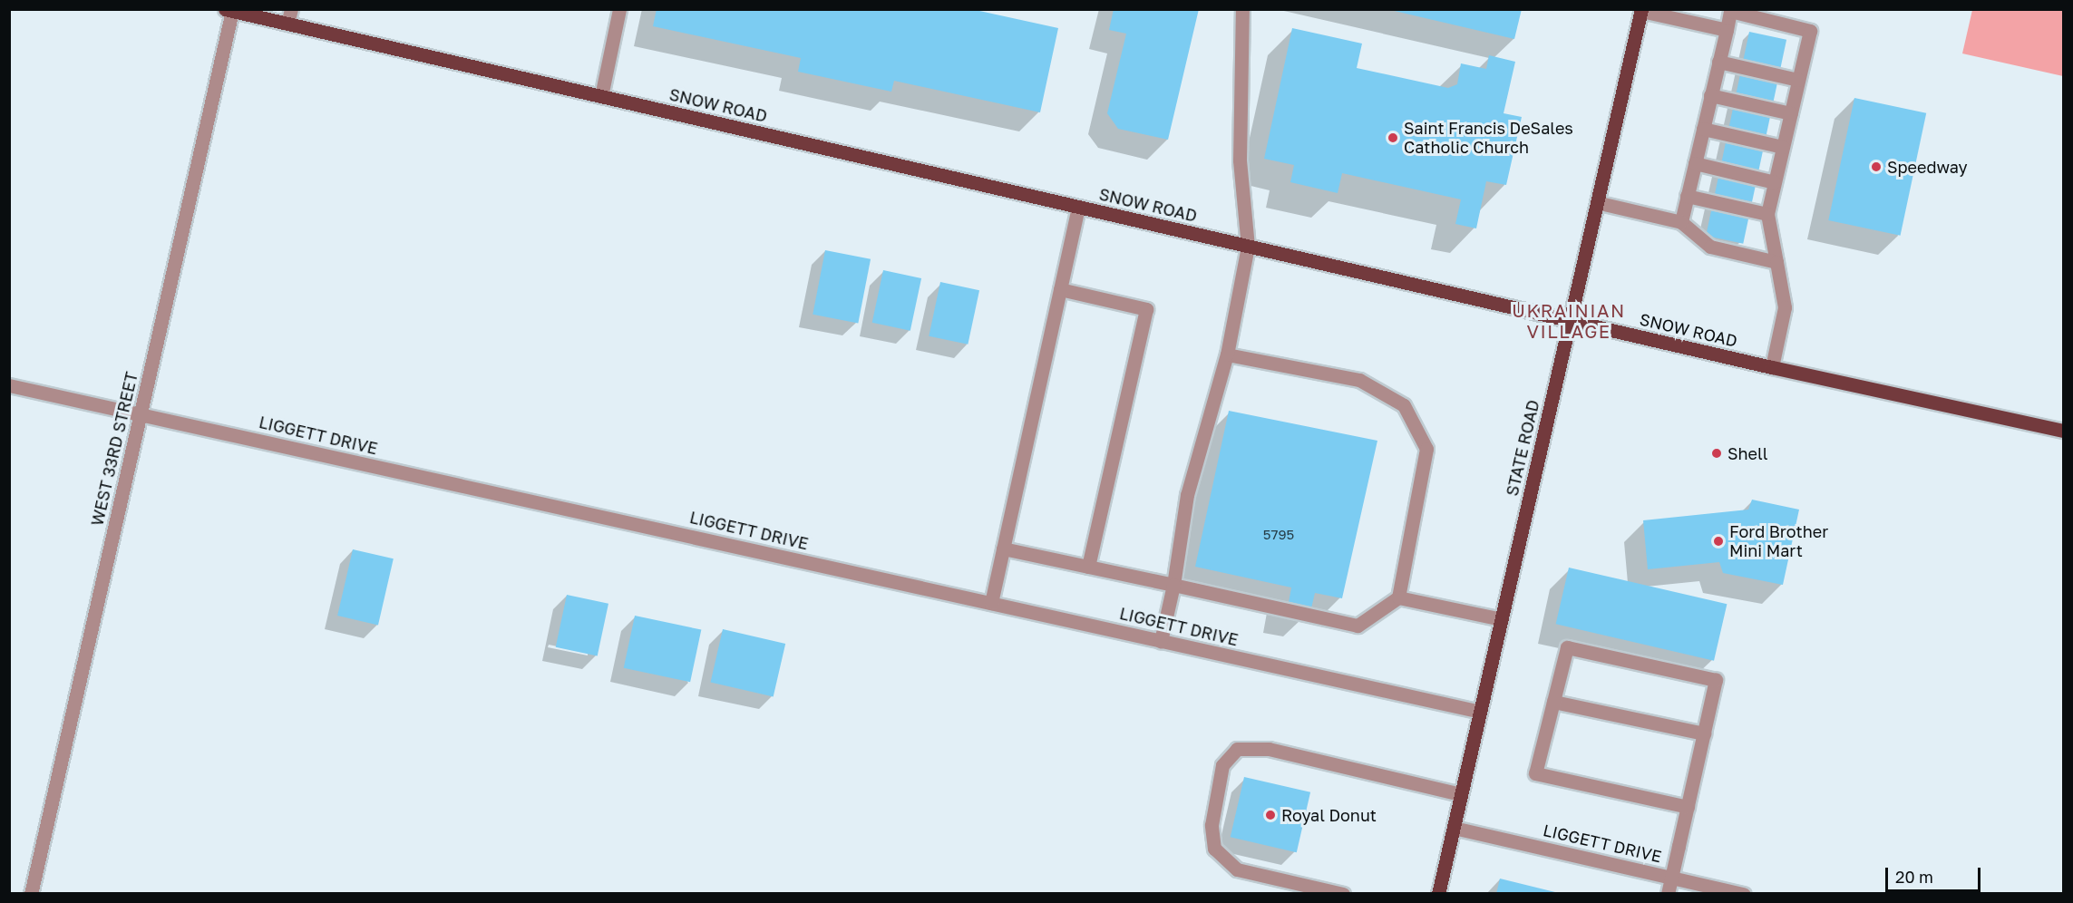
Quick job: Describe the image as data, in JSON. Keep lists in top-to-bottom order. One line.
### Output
{"streets":{"main road":["SNOW ROAD","STATE ROAD"],"street":["LIGGETT DRIVE","WEST 33RD STREET"]},"crossings":[["SNOW ROAD","STATE ROAD"],["SNOW ROAD","WEST 33RD STREET"],["LIGGETT DRIVE","STATE ROAD"],["LIGGETT DRIVE","WEST 33RD STREET"]],"districts":["UKRAINIAN VILLAGE"],"places":["Saint Francis DeSales Catholic Church","Speedway","Shell","Ford Brother Mini Mart","Royal Donut"],"house_numbers":["5795"],"scale_bar":"20 m"}
